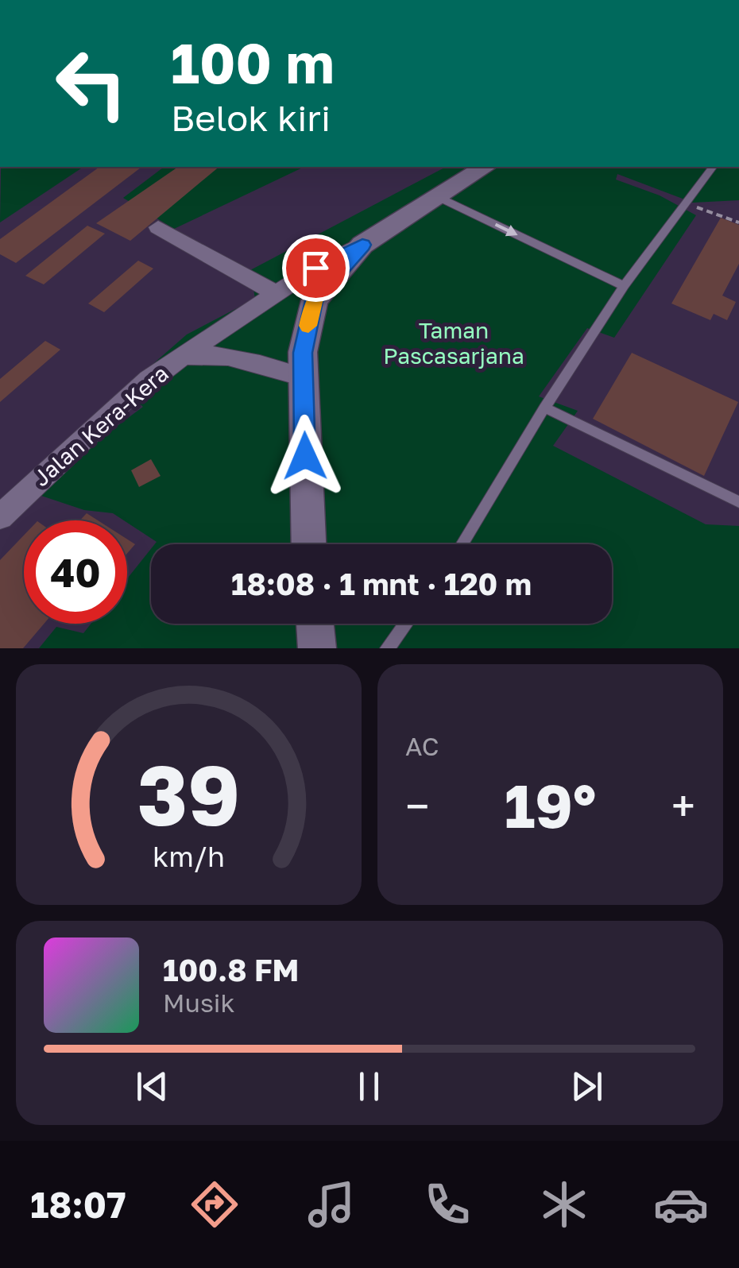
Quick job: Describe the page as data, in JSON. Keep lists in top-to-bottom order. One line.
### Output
{"streets":{"street":["Jalan Kera-Kera"]},"parks":["Taman Pascasarjana"],"page":{"turn":["100 m","Belok kiri"],"limit":"40","trip":"18:08 · 1 mnt · 120 m","tile":"AC","heat":["−","19°","+"],"song":["100.8 FM","Musik"],"tabs":"18:07","gauge":["39","km/h"]}}
